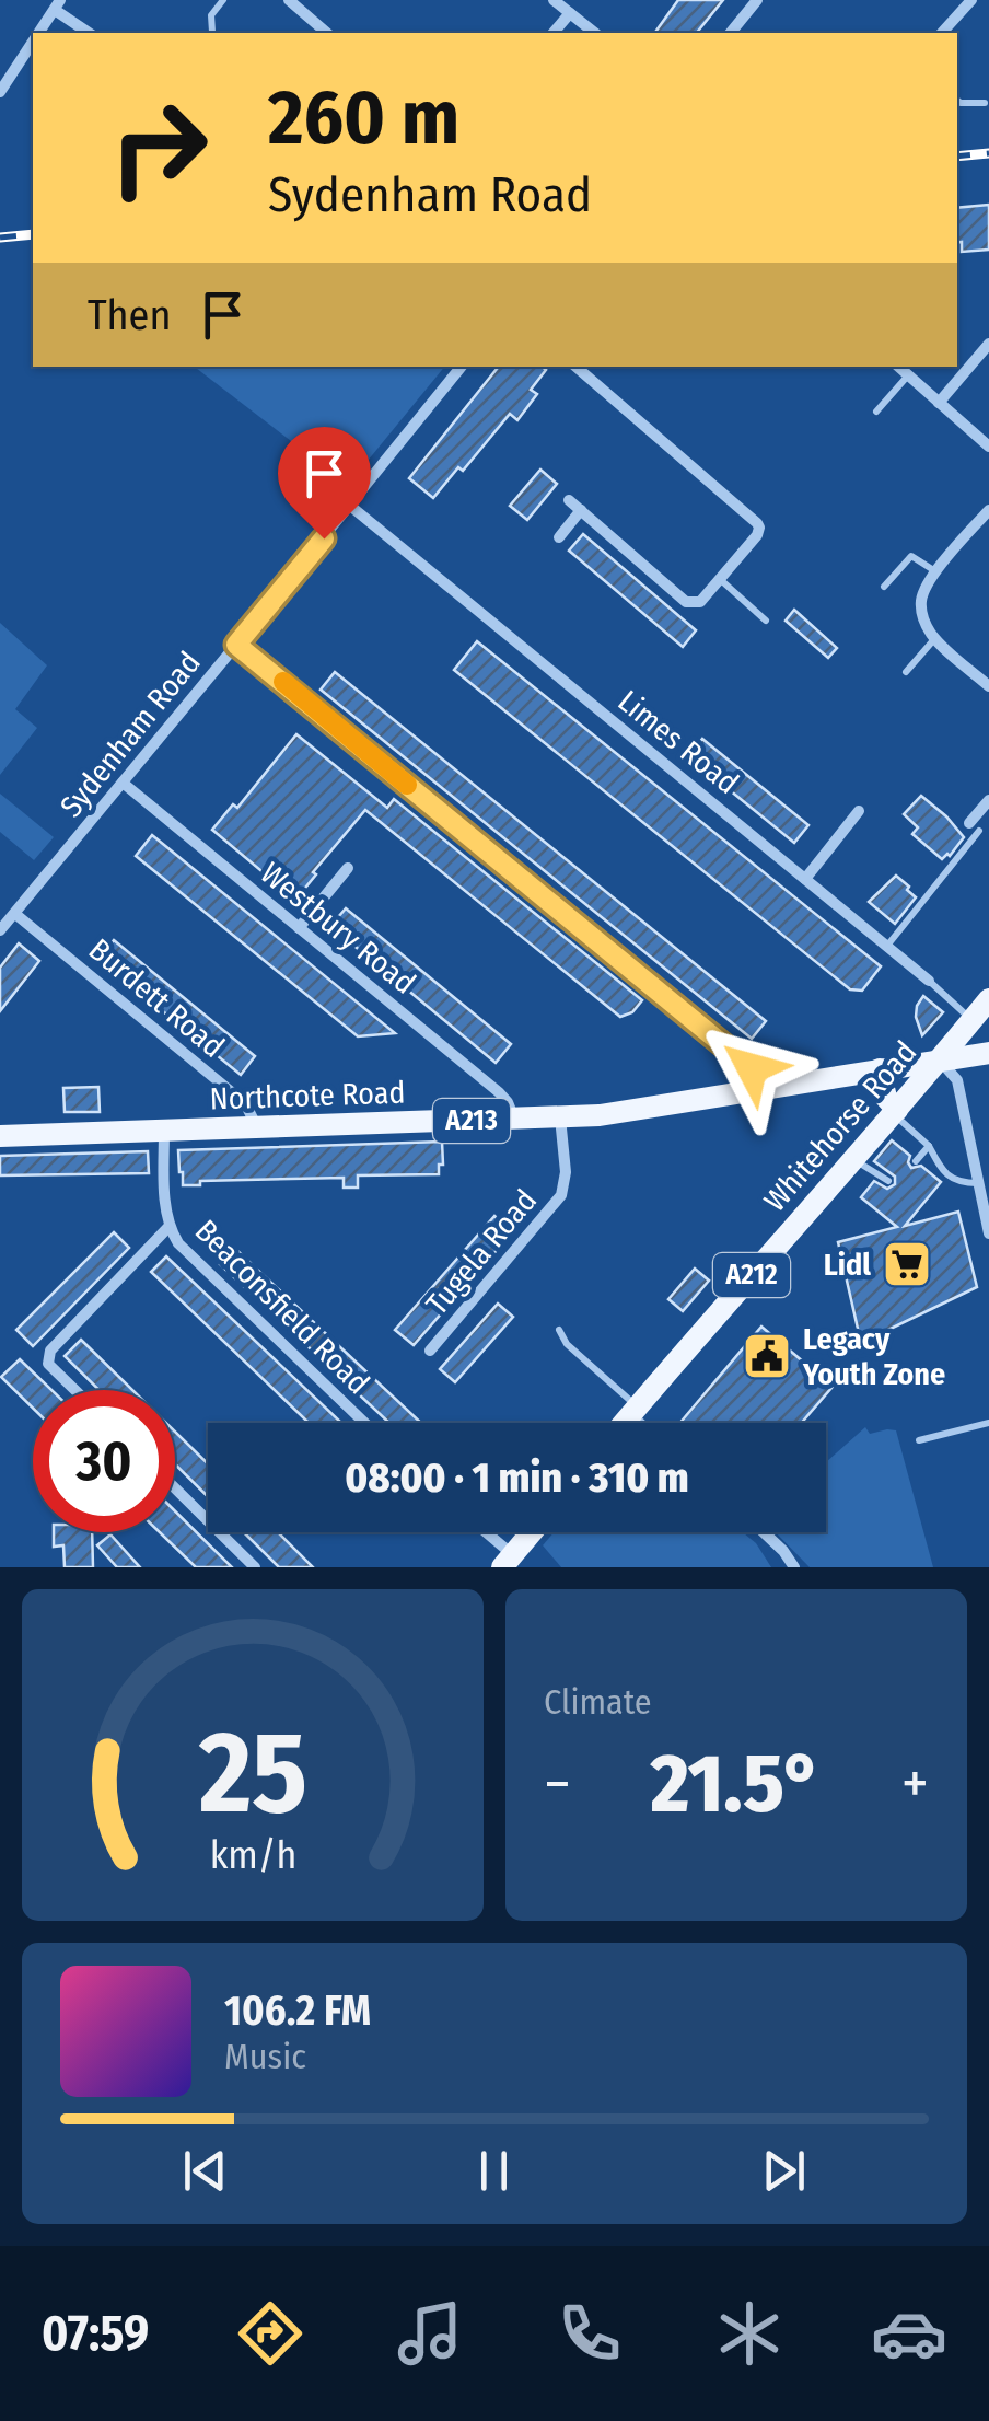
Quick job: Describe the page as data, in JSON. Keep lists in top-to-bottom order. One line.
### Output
{"streets":{"main road":["Northcote Road","A213","Whitehorse Road","A212"],"street":["Sydenham Road","Limes Road","Westbury Road","Burdett Road","Tugela Road","Beaconsfield Road"]},"crossings":[["Sydenham Road","Limes Road"],["Sydenham Road","Westbury Road"],["Sydenham Road","Burdett Road"],["Limes Road","Whitehorse Road"],["Westbury Road","Northcote Road"],["Burdett Road","Northcote Road"],["Northcote Road","A213"],["Northcote Road","Whitehorse Road"],["Northcote Road","Tugela Road"],["Northcote Road","Beaconsfield Road"],["A213","Whitehorse Road"]],"places":{"supermarket":["Lidl"],"public building":["Legacy Youth Zone"]},"page":{"turn":["260 m","Sydenham Road"],"then":"Then","limit":"30","trip":"08:00 · 1 min · 310 m","tile":"Climate","heat":["−","21.5°","+"],"song":["106.2 FM","Music"],"tabs":"07:59","gauge":["25","km/h"]}}
